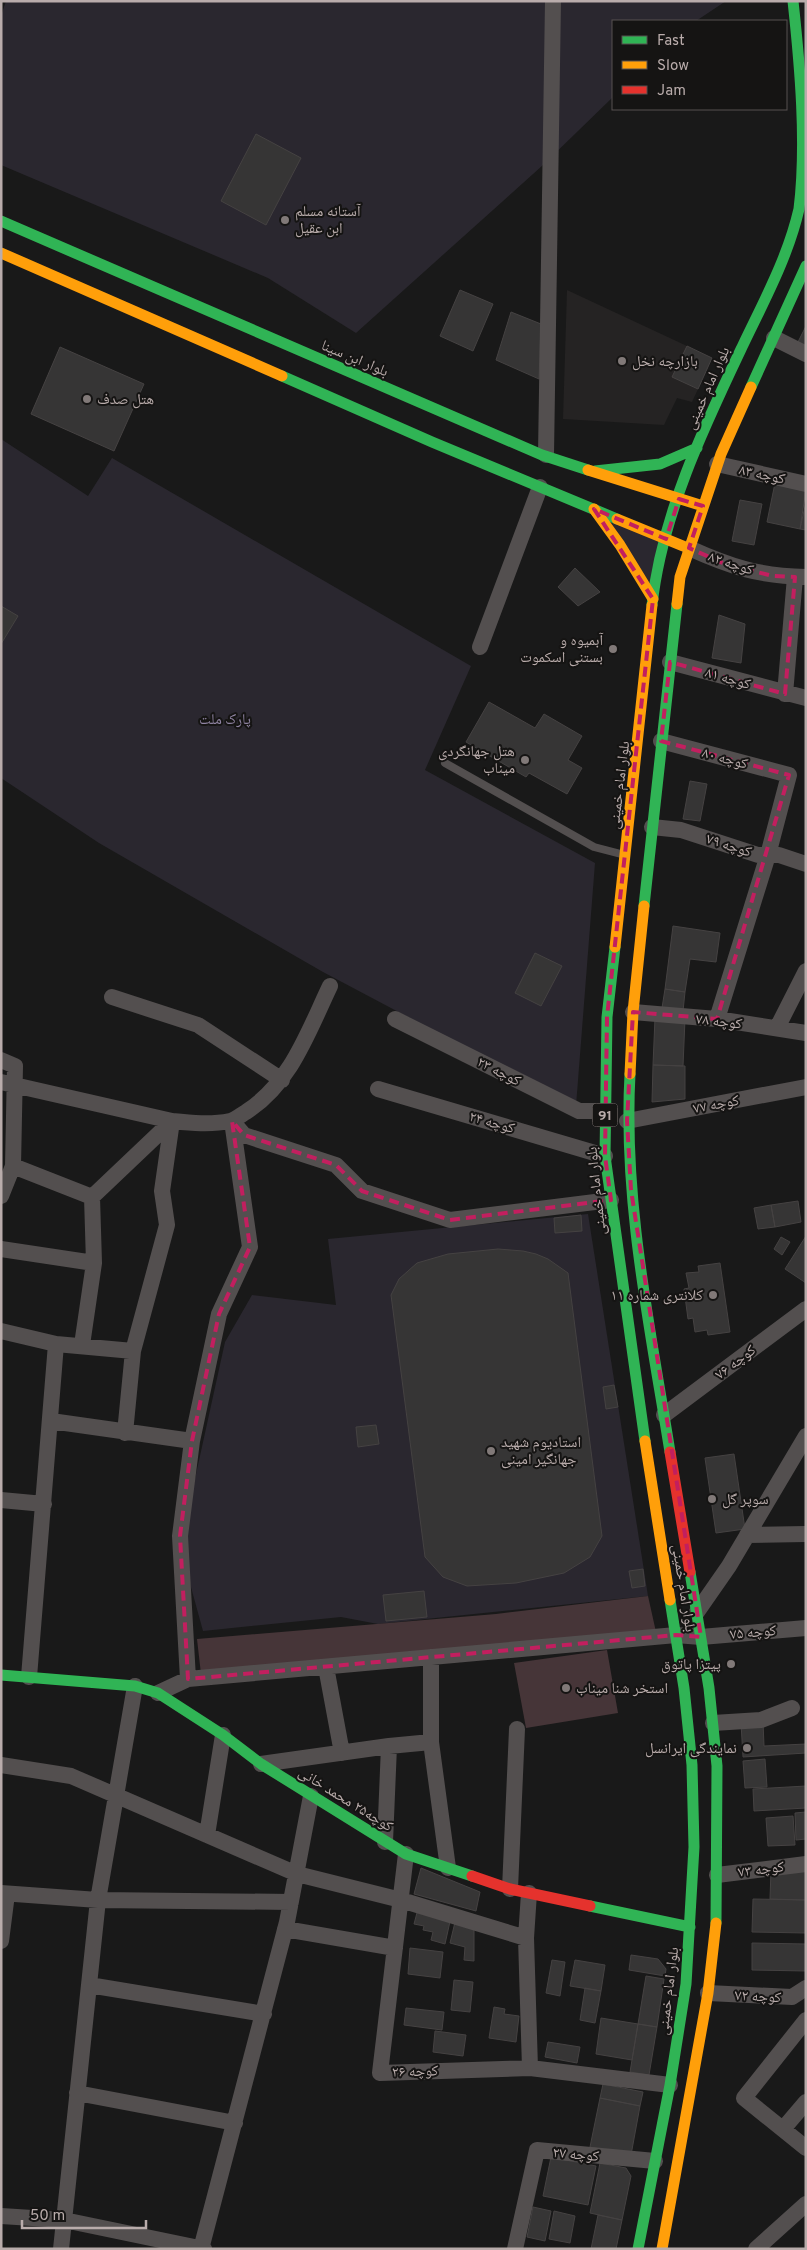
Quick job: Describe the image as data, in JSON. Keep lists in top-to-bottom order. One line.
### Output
{"streets":{"main road":["بلوار ابن سینا","بلوار امام خمینی","91","کوچه۲۵ محمد خانی"],"street":["کوچه ۸۳","کوچه ۸۲","کوچه ۸۱","کوچه ۸۰","کوچه ۷۹","کوچه ۷۸","کوچه ۲۳","کوچه ۷۷","کوچه ۲۴","کوچه ۷۶","کوچه ۷۵","کوچه ۷۳","کوچه ۷۲","کوچه ۲۶","کوچه ۲۷"]},"crossings":[["بلوار ابن سینا","بلوار امام خمینی"],["بلوار امام خمینی","کوچه ۸۳"],["بلوار امام خمینی","کوچه ۸۲"],["بلوار امام خمینی","کوچه ۸۱"],["بلوار امام خمینی","کوچه ۸۰"],["بلوار امام خمینی","کوچه ۷۹"],["بلوار امام خمینی","کوچه ۷۸"],["بلوار امام خمینی","کوچه ۲۳"],["بلوار امام خمینی","کوچه ۷۷"],["بلوار امام خمینی","کوچه ۲۴"],["بلوار امام خمینی","کوچه ۷۶"],["بلوار امام خمینی","کوچه ۷۵"],["بلوار امام خمینی","کوچه۲۵ محمد خانی"],["بلوار امام خمینی","کوچه ۷۳"],["بلوار امام خمینی","کوچه ۷۲"],["بلوار امام خمینی","کوچه ۲۶"],["بلوار امام خمینی","کوچه ۲۷"],["کوچه ۸۰","کوچه ۷۹"],["کوچه ۷۵","کوچه۲۵ محمد خانی"],["کوچه۲۵ محمد خانی","کوچه ۲۶"]],"parks":["پارک ملت"],"places":["آستانه مسلم ابن عقیل","بازارچه نخل","هتل صدف","آبمیوه و بستنی اسکموت","هتل جهانگردی میناب","کلانتری شماره ۱۱","استادیوم شهید جهانگیر امینی","سوپر گل","پیتزا پاتوق","استخر شنا میناب","نمایندگی ایرانسل"],"legend":["Fast","Slow","Jam"],"scale_bar":"50 m"}
